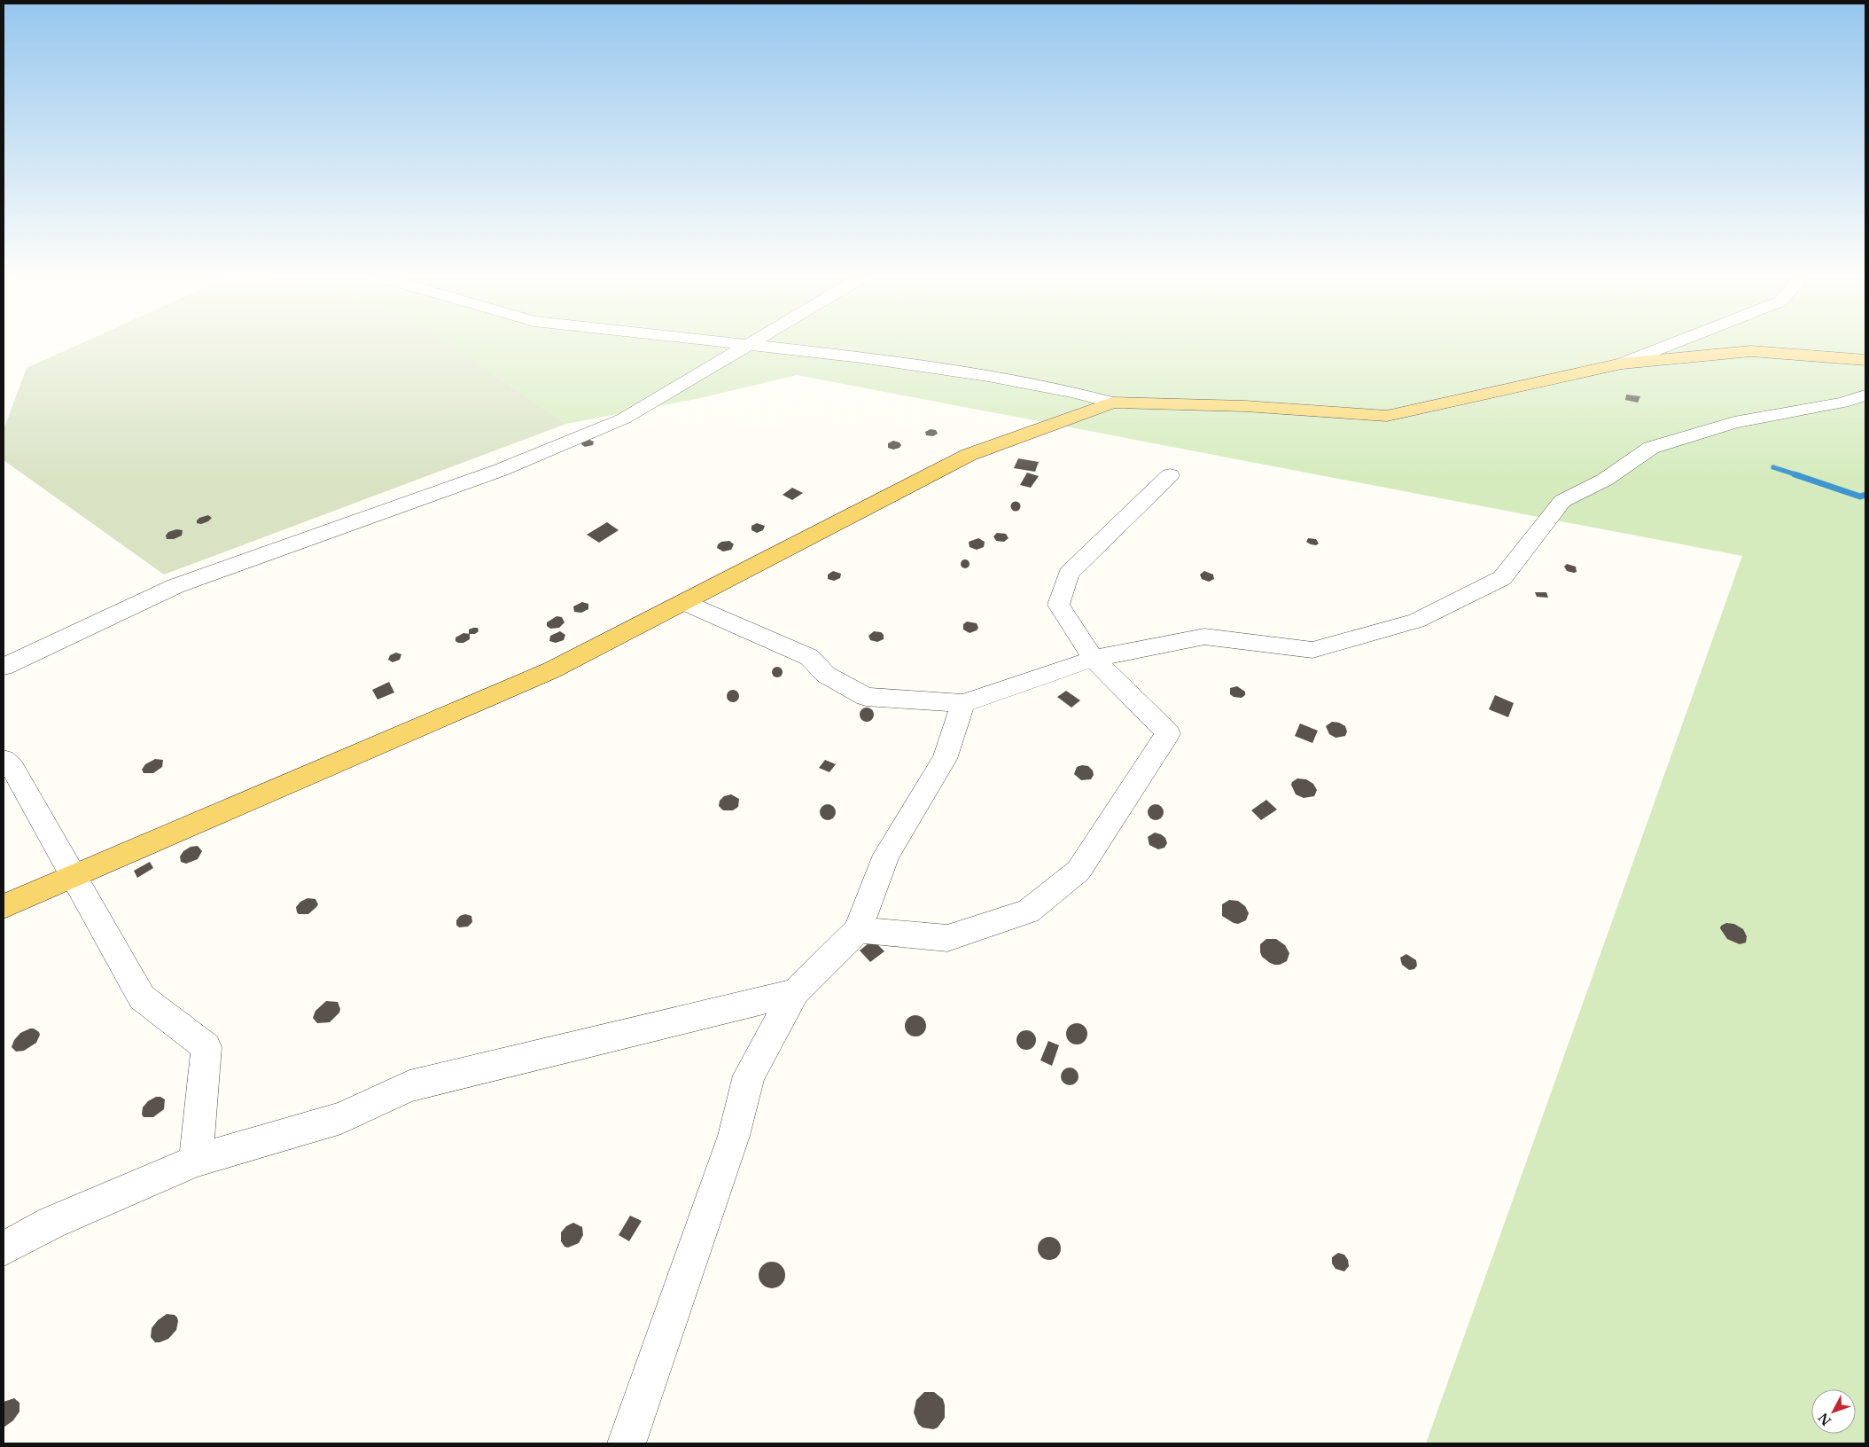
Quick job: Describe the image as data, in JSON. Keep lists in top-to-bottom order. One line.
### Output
{"north":"bottom left"}
